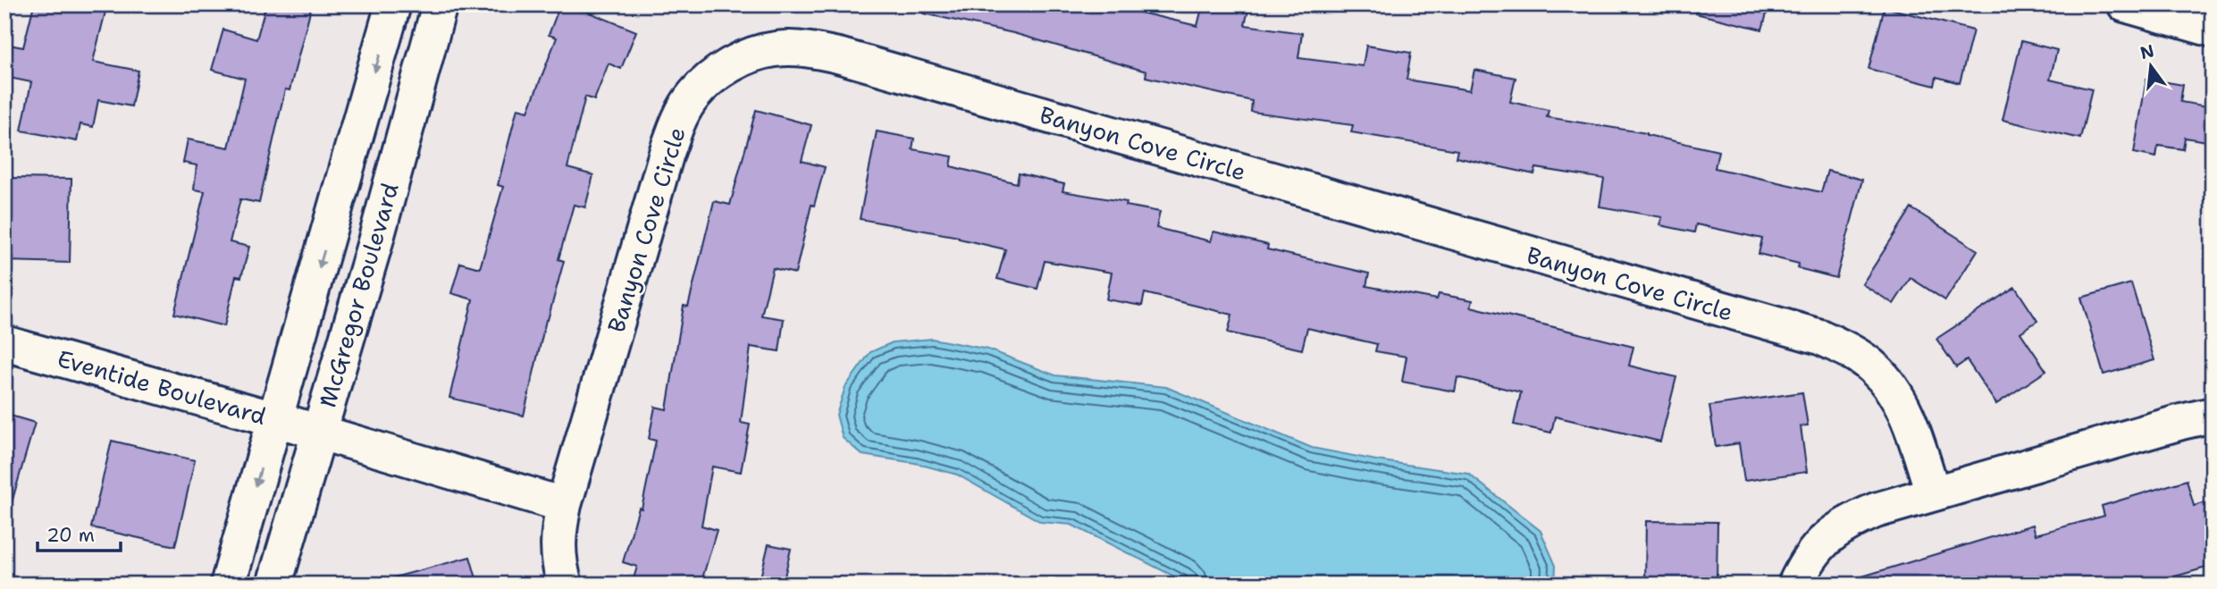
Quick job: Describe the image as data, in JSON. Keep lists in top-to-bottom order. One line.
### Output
{"streets":{"street":["Banyon Cove Circle","McGregor Boulevard","Eventide Boulevard"]},"crossings":[["McGregor Boulevard","Eventide Boulevard"]],"scale_bar":"20 m","north":"top"}
